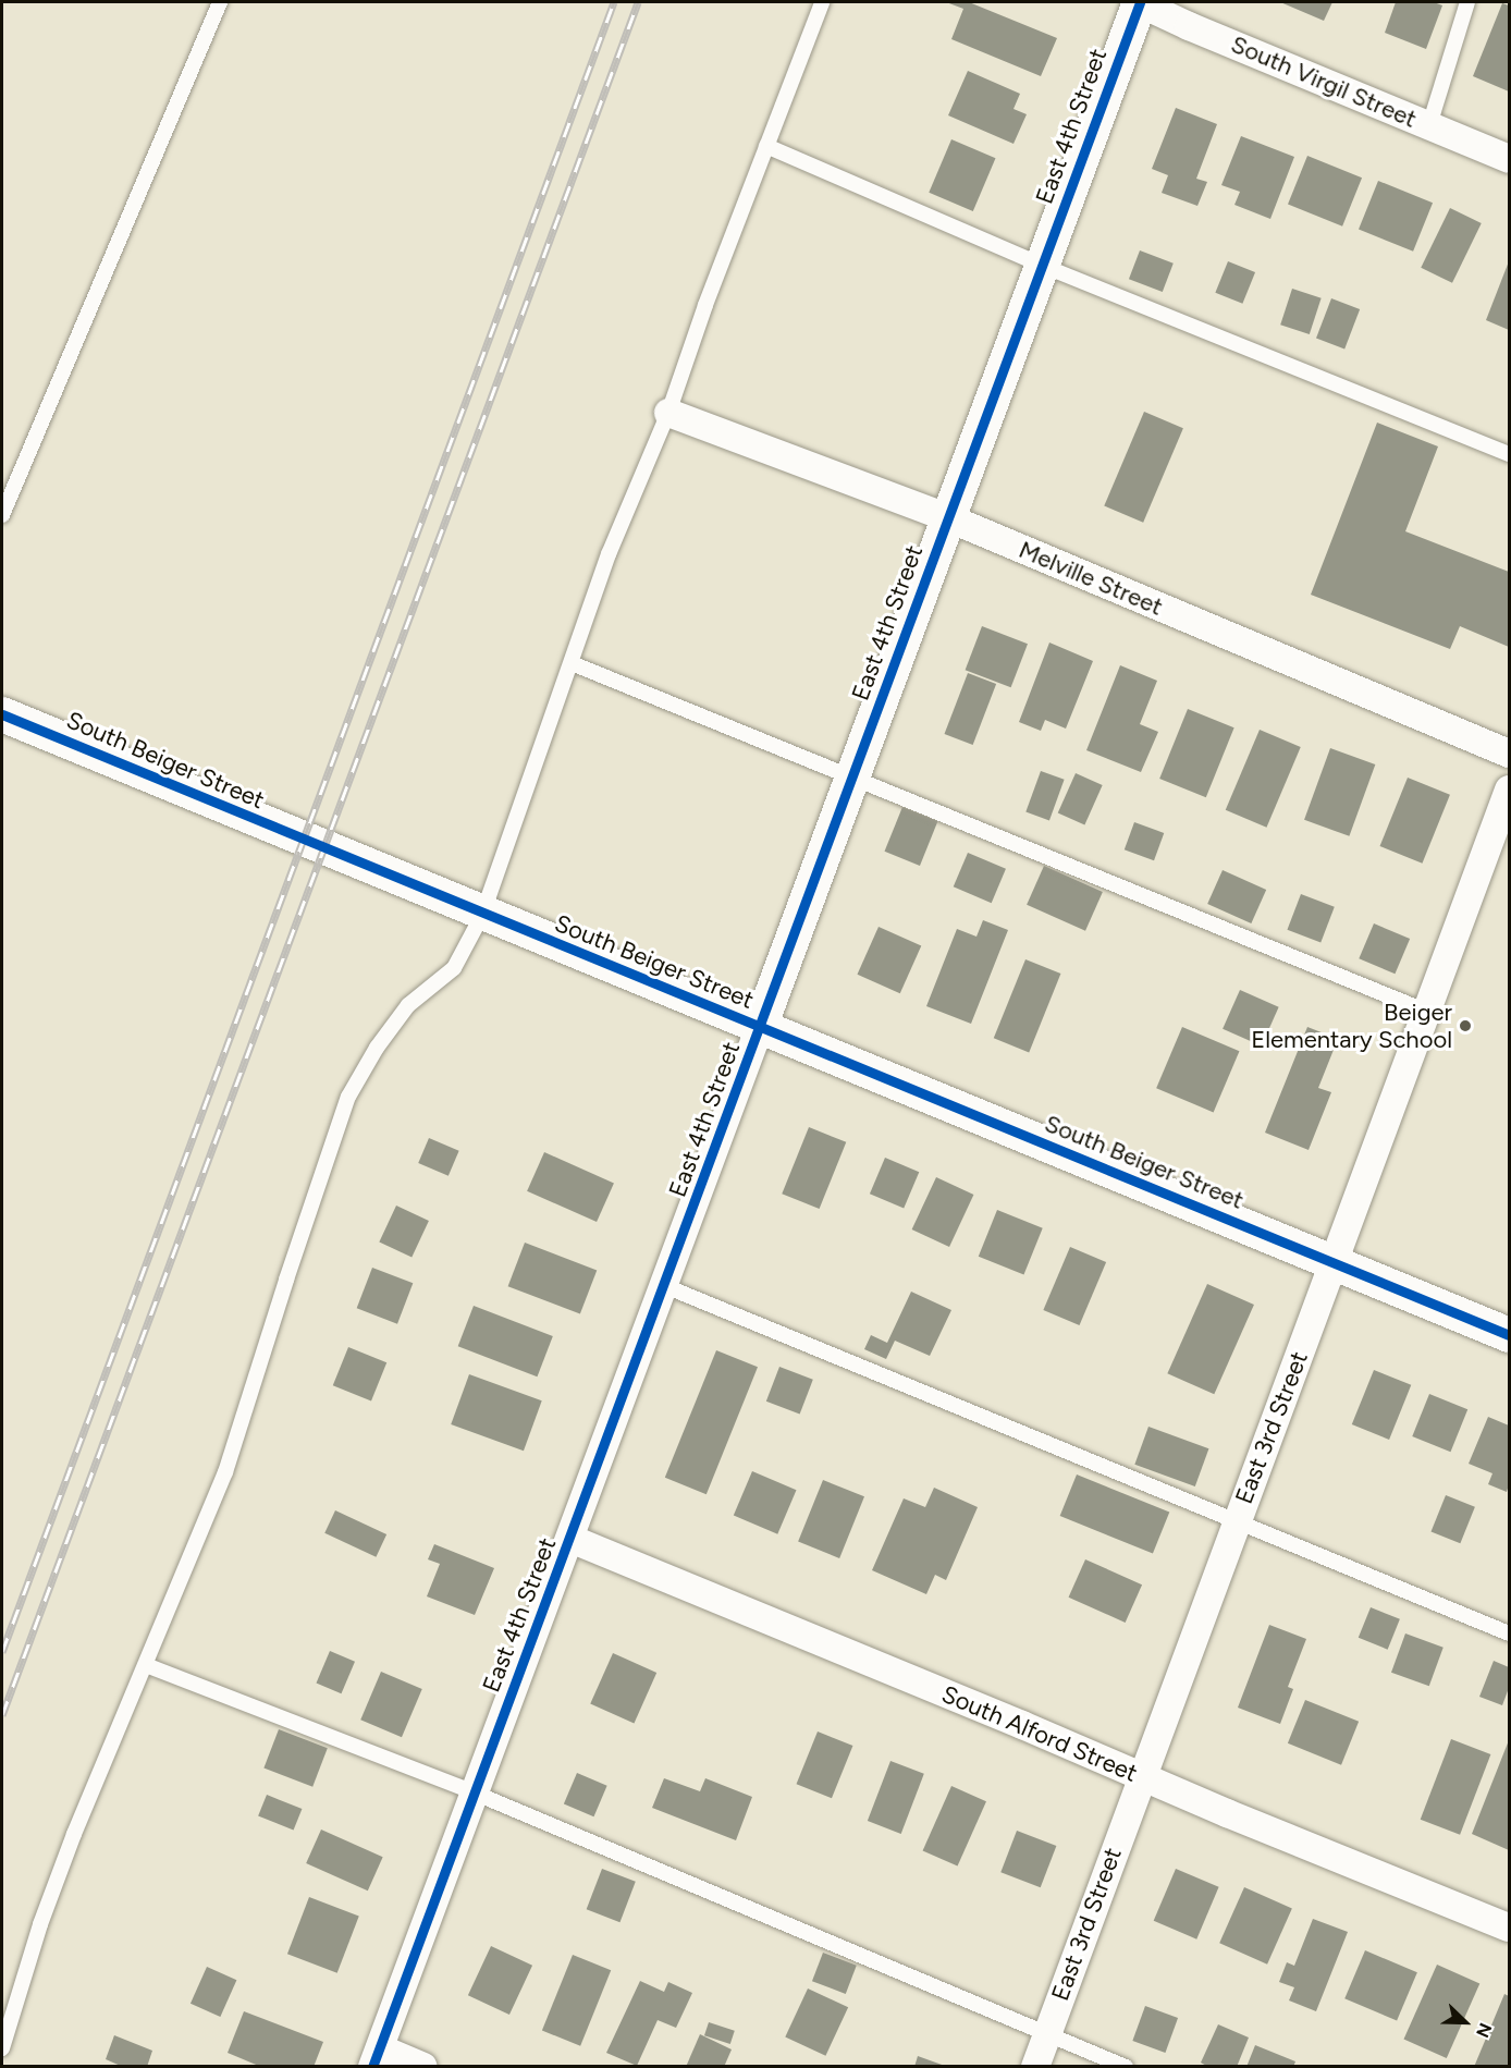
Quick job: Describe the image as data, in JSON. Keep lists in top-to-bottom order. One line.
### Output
{"streets":{"street":["South Virgil Street","East 4th Street","Melville Street","South Beiger Street","East 3rd Street","South Alford Street"]},"crossings":[["South Virgil Street","East 4th Street"],["East 4th Street","Melville Street"],["East 4th Street","South Beiger Street"],["East 4th Street","South Alford Street"],["South Beiger Street","East 3rd Street"],["East 3rd Street","South Alford Street"]],"places":["Beiger Elementary School"],"north":"bottom right"}
